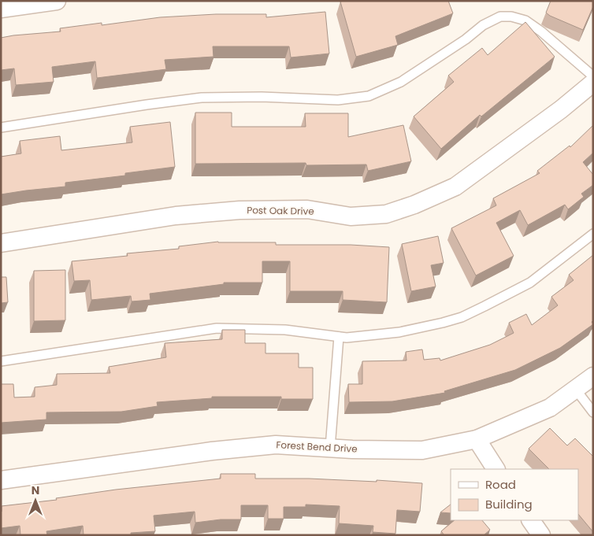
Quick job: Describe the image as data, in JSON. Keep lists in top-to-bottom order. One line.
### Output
{"streets":{"street":["Post Oak Drive","Forest Bend Drive"]},"legend":["Road","Building"],"north":"top"}
